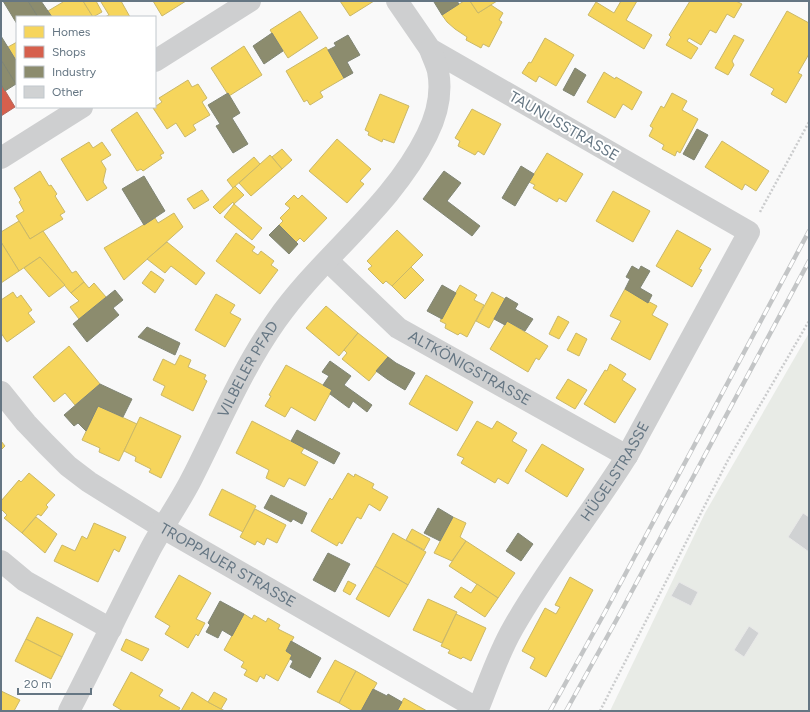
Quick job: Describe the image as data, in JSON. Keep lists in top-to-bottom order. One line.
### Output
{"streets":{"street":["TAUNUSSTRASSE","ALTKÖNIGSTRASSE","VILBELER PFAD","HÜGELSTRASSE","TROPPAUER STRASSE"]},"crossings":[["TAUNUSSTRASSE","VILBELER PFAD"],["TAUNUSSTRASSE","HÜGELSTRASSE"],["ALTKÖNIGSTRASSE","VILBELER PFAD"],["ALTKÖNIGSTRASSE","HÜGELSTRASSE"],["VILBELER PFAD","TROPPAUER STRASSE"],["HÜGELSTRASSE","TROPPAUER STRASSE"]],"legend":["Homes","Shops","Industry","Other"],"scale_bar":"20 m"}
